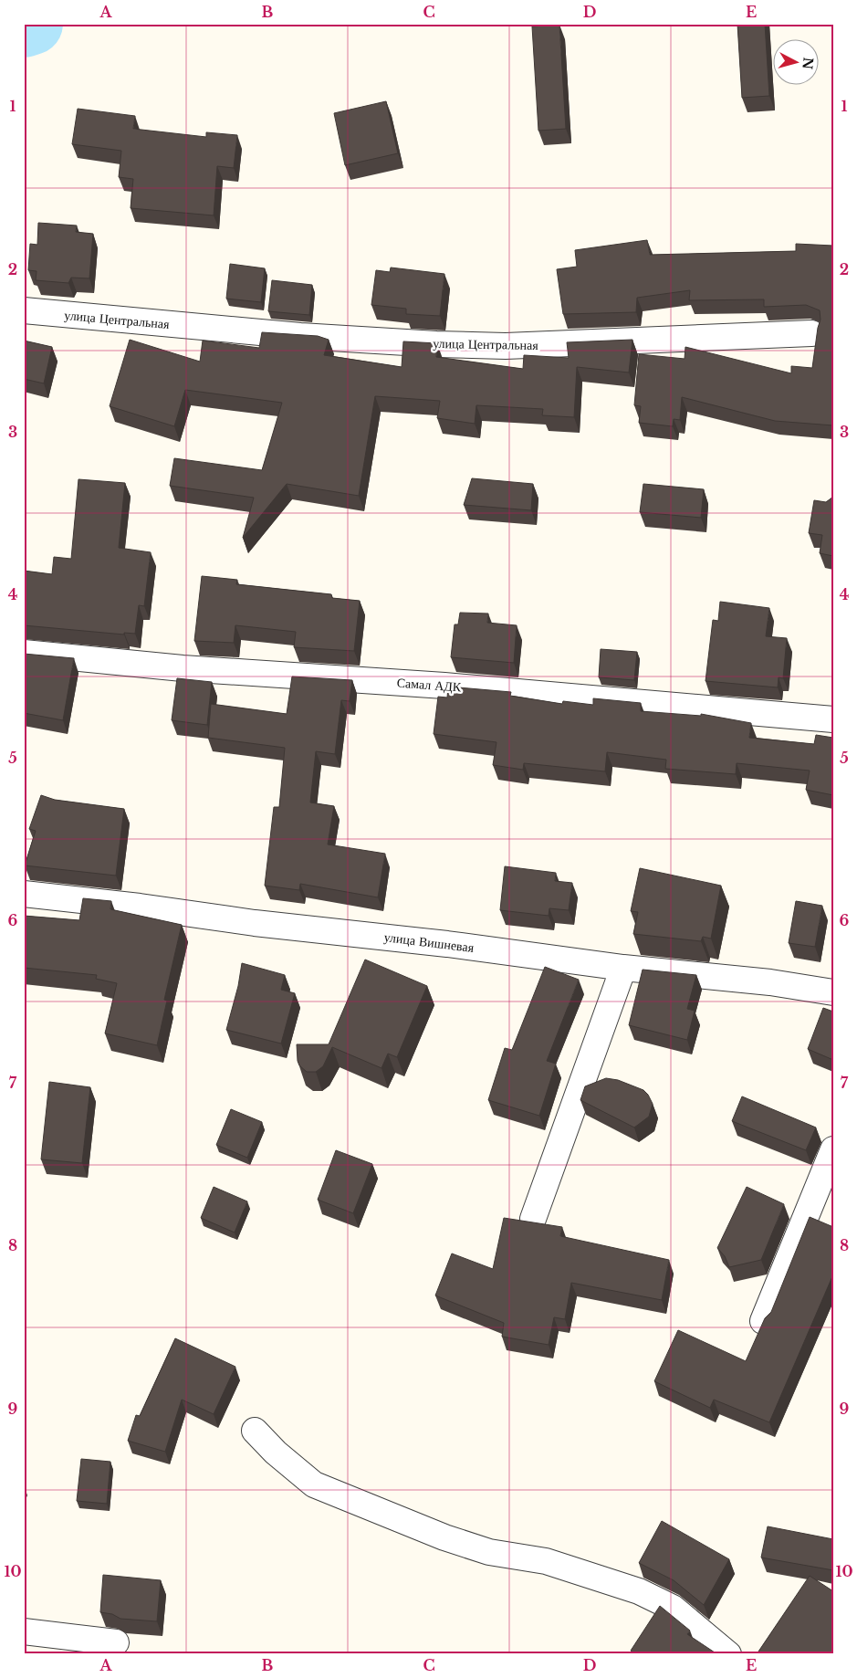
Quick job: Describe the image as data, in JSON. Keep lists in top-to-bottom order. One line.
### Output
{"streets":{"street":["улица Центральная","Самал АДК","улица Вишневая"]},"north":"right","grid":{"columns":["A","B","C","D","E"],"rows":["1","2","3","4","5","6","7","8","9","10"]}}
